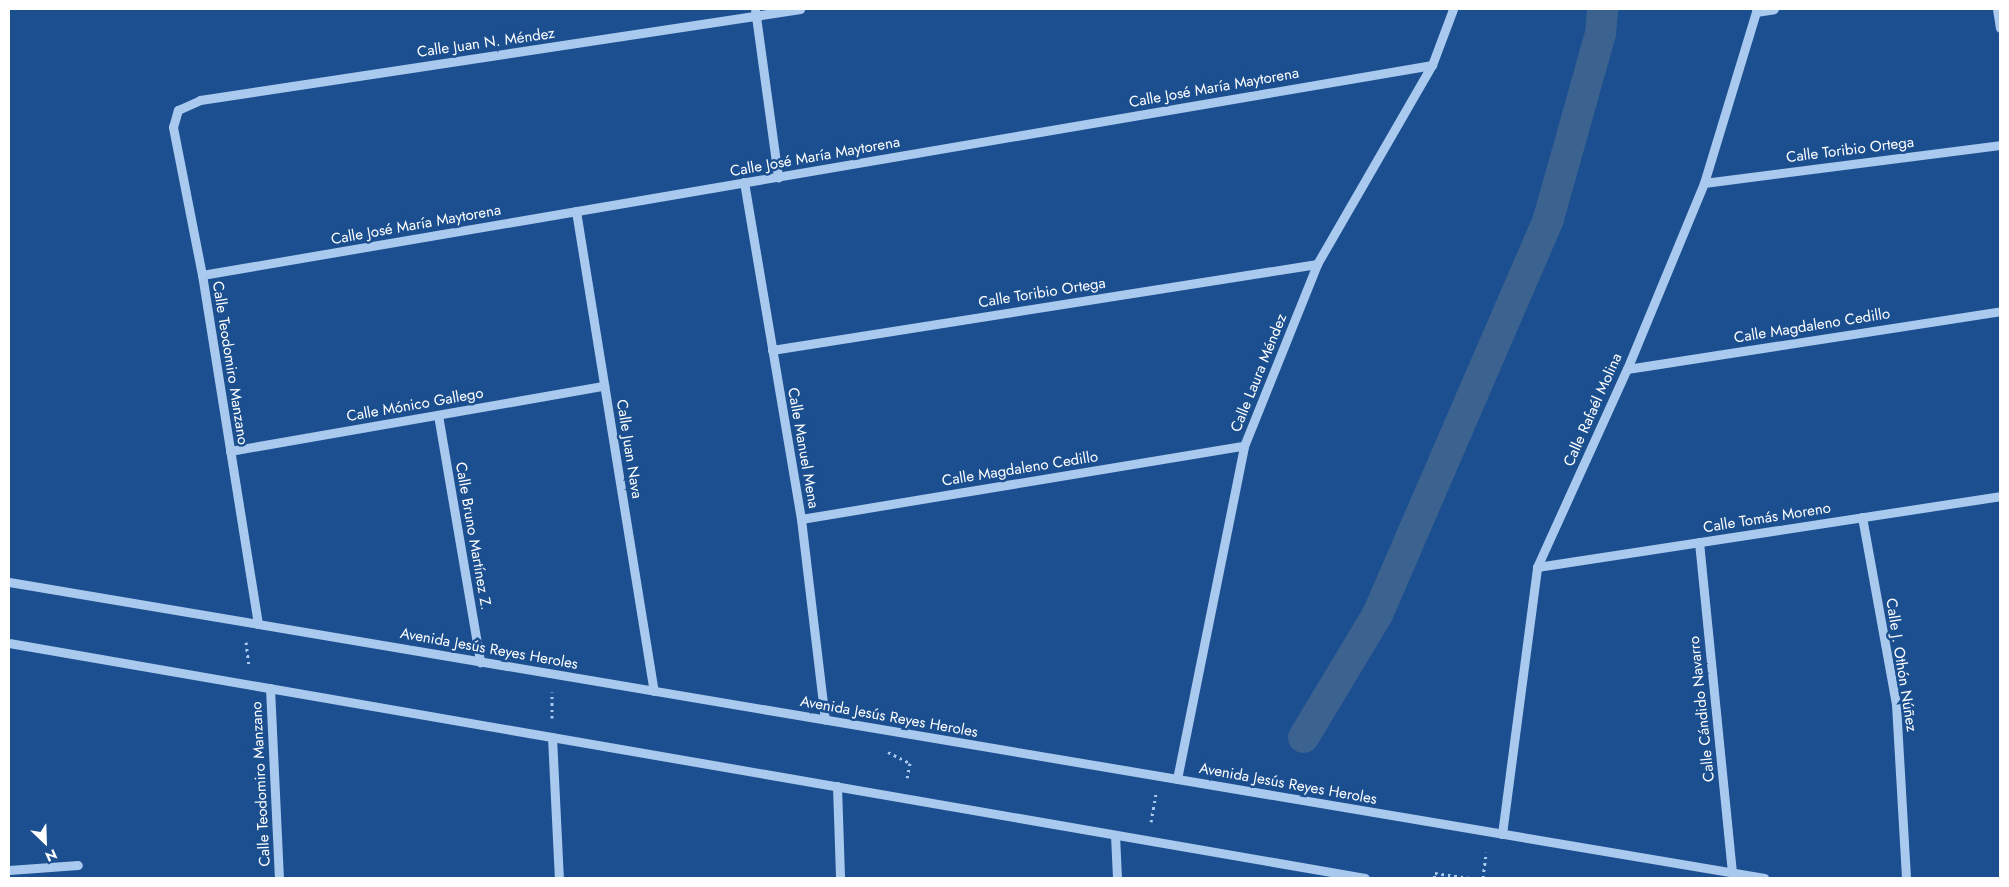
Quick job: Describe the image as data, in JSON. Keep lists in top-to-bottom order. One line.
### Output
{"streets":{"street":["Calle Juan N. Méndez","Calle José María Maytorena","Calle Toribio Ortega","Calle Magdaleno Cedillo","Calle Teodomiro Manzano","Calle Laura Méndez","Calle Mónico Gallego","Calle Rafaél Molina","Calle Manuel Mena","Calle Juan Nava","Calle Tomás Moreno","Calle Bruno Martínez Z.","Avenida Jesús Reyes Heroles","Calle J. Othón Núñez","Calle Cándido Navarro"]},"crossings":[["Calle Juan N. Méndez","Calle Teodomiro Manzano"],["Calle José María Maytorena","Calle Teodomiro Manzano"],["Calle José María Maytorena","Calle Laura Méndez"],["Calle José María Maytorena","Calle Manuel Mena"],["Calle José María Maytorena","Calle Juan Nava"],["Calle Toribio Ortega","Calle Laura Méndez"],["Calle Toribio Ortega","Calle Rafaél Molina"],["Calle Toribio Ortega","Calle Manuel Mena"],["Calle Magdaleno Cedillo","Calle Laura Méndez"],["Calle Magdaleno Cedillo","Calle Rafaél Molina"],["Calle Magdaleno Cedillo","Calle Manuel Mena"],["Calle Teodomiro Manzano","Calle Mónico Gallego"],["Calle Teodomiro Manzano","Avenida Jesús Reyes Heroles"],["Calle Laura Méndez","Avenida Jesús Reyes Heroles"],["Calle Mónico Gallego","Calle Juan Nava"],["Calle Mónico Gallego","Calle Bruno Martínez Z."],["Calle Rafaél Molina","Calle Tomás Moreno"],["Calle Rafaél Molina","Avenida Jesús Reyes Heroles"],["Calle Manuel Mena","Avenida Jesús Reyes Heroles"],["Calle Juan Nava","Avenida Jesús Reyes Heroles"],["Calle Tomás Moreno","Calle J. Othón Núñez"],["Calle Tomás Moreno","Calle Cándido Navarro"],["Calle Bruno Martínez Z.","Avenida Jesús Reyes Heroles"],["Avenida Jesús Reyes Heroles","Calle Cándido Navarro"]],"north":"bottom right"}
